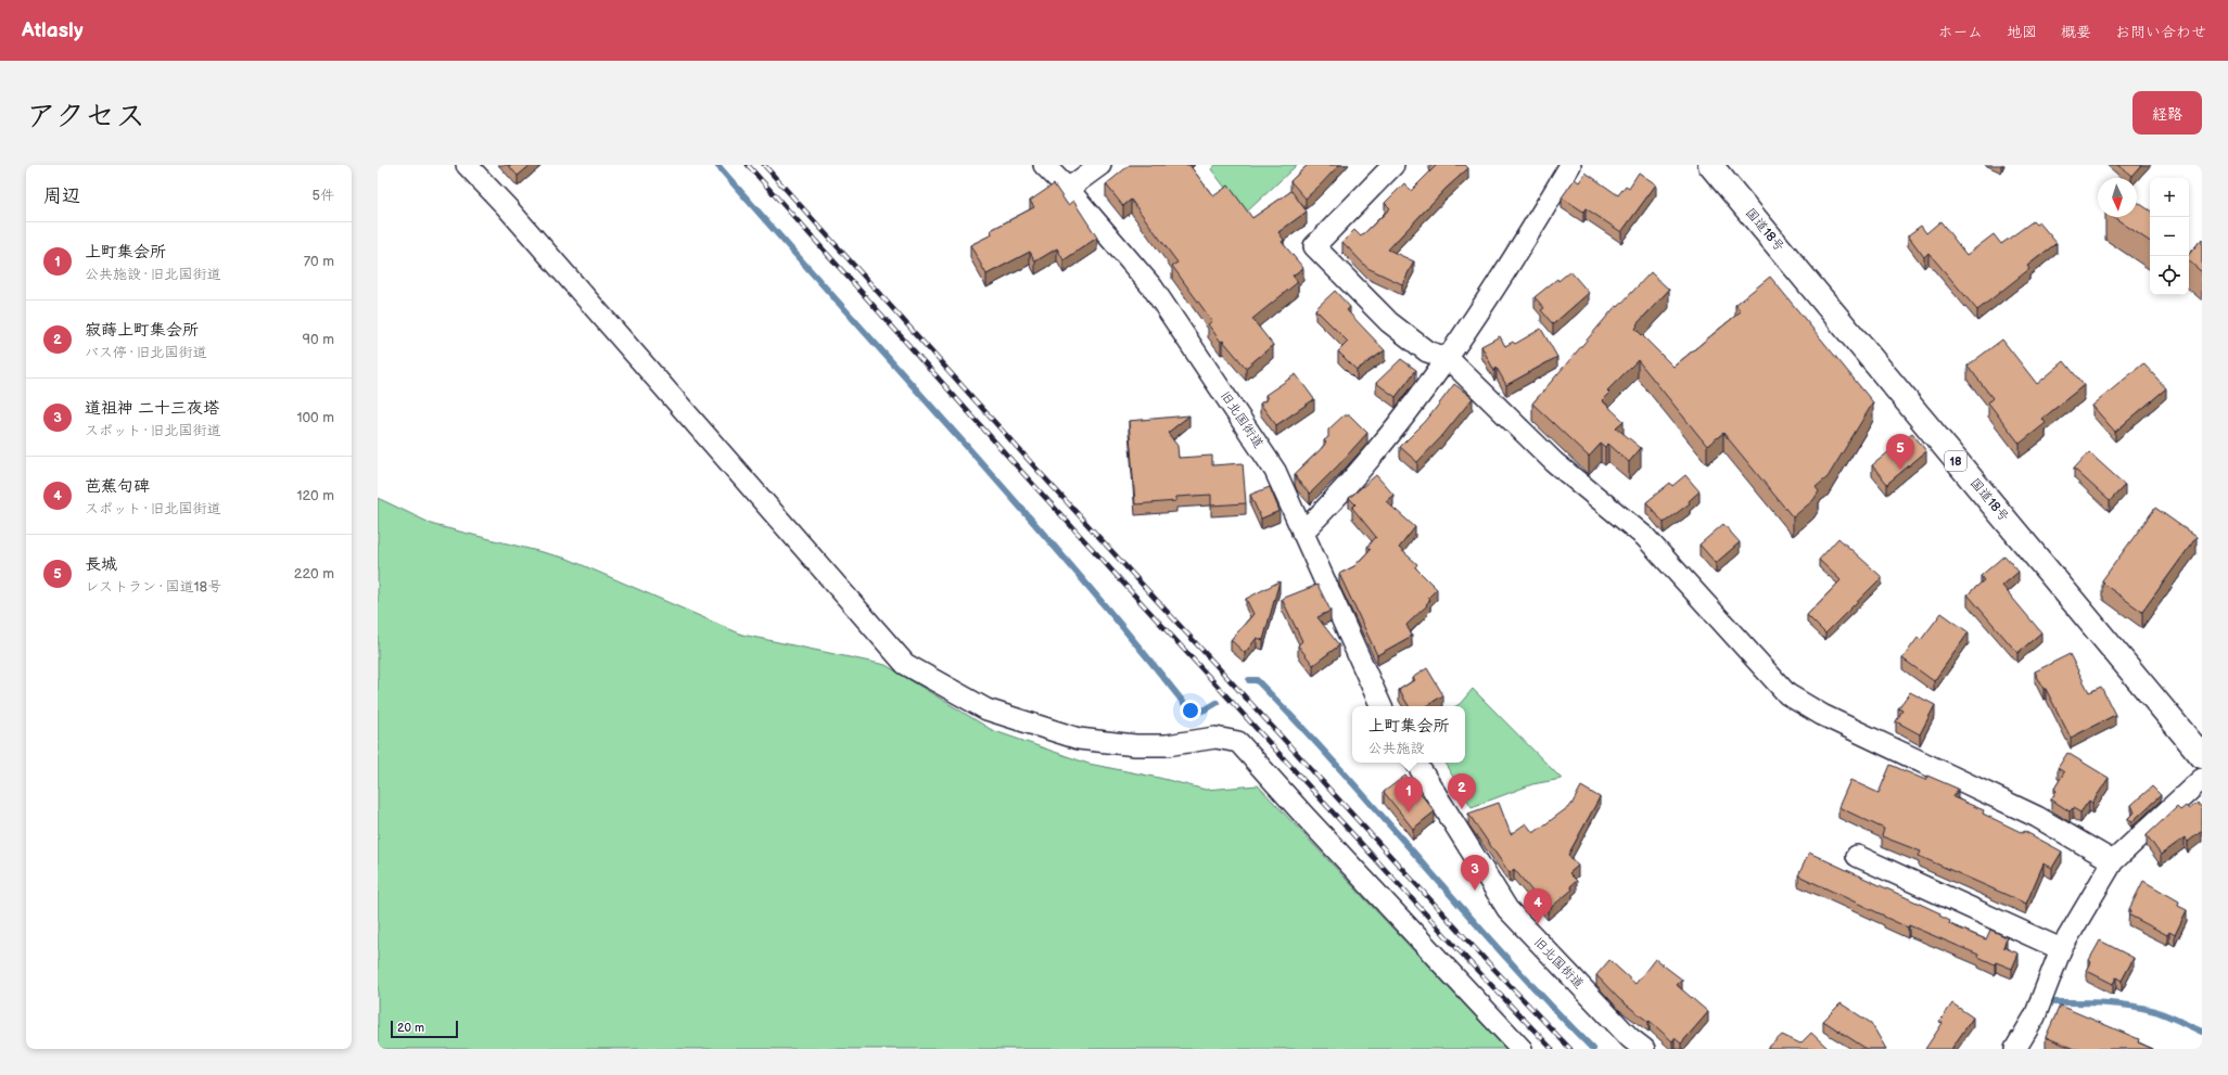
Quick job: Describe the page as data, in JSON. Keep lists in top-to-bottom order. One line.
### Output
{"streets":{"highway":["国道18号","18"],"street":["旧北国街道"]},"scale_bar":"20 m","north":"bottom","page":{"header":"Atlasly","nav":["ホーム","地図","概要","お問い合わせ"],"title":"アクセス","buttons":"経路","heading":["周辺","5件"],"map_buttons":["+","−"],"list":[{"mark":"1","name":"上町集会所","note":"公共施設 · 旧北国街道","value":"70 m"},{"mark":"2","name":"寂蒔上町集会所","note":"バス停 · 旧北国街道","value":"90 m"},{"mark":"3","name":"道祖神 二十三夜塔","note":"スポット · 旧北国街道","value":"100 m"},{"mark":"4","name":"芭蕉句碑","note":"スポット · 旧北国街道","value":"120 m"},{"mark":"5","name":"長城","note":"レストラン · 国道18号","value":"220 m"}],"pins":["5","2","1","3","4"],"popup":["上町集会所","公共施設"],"scale":"20 m"}}
